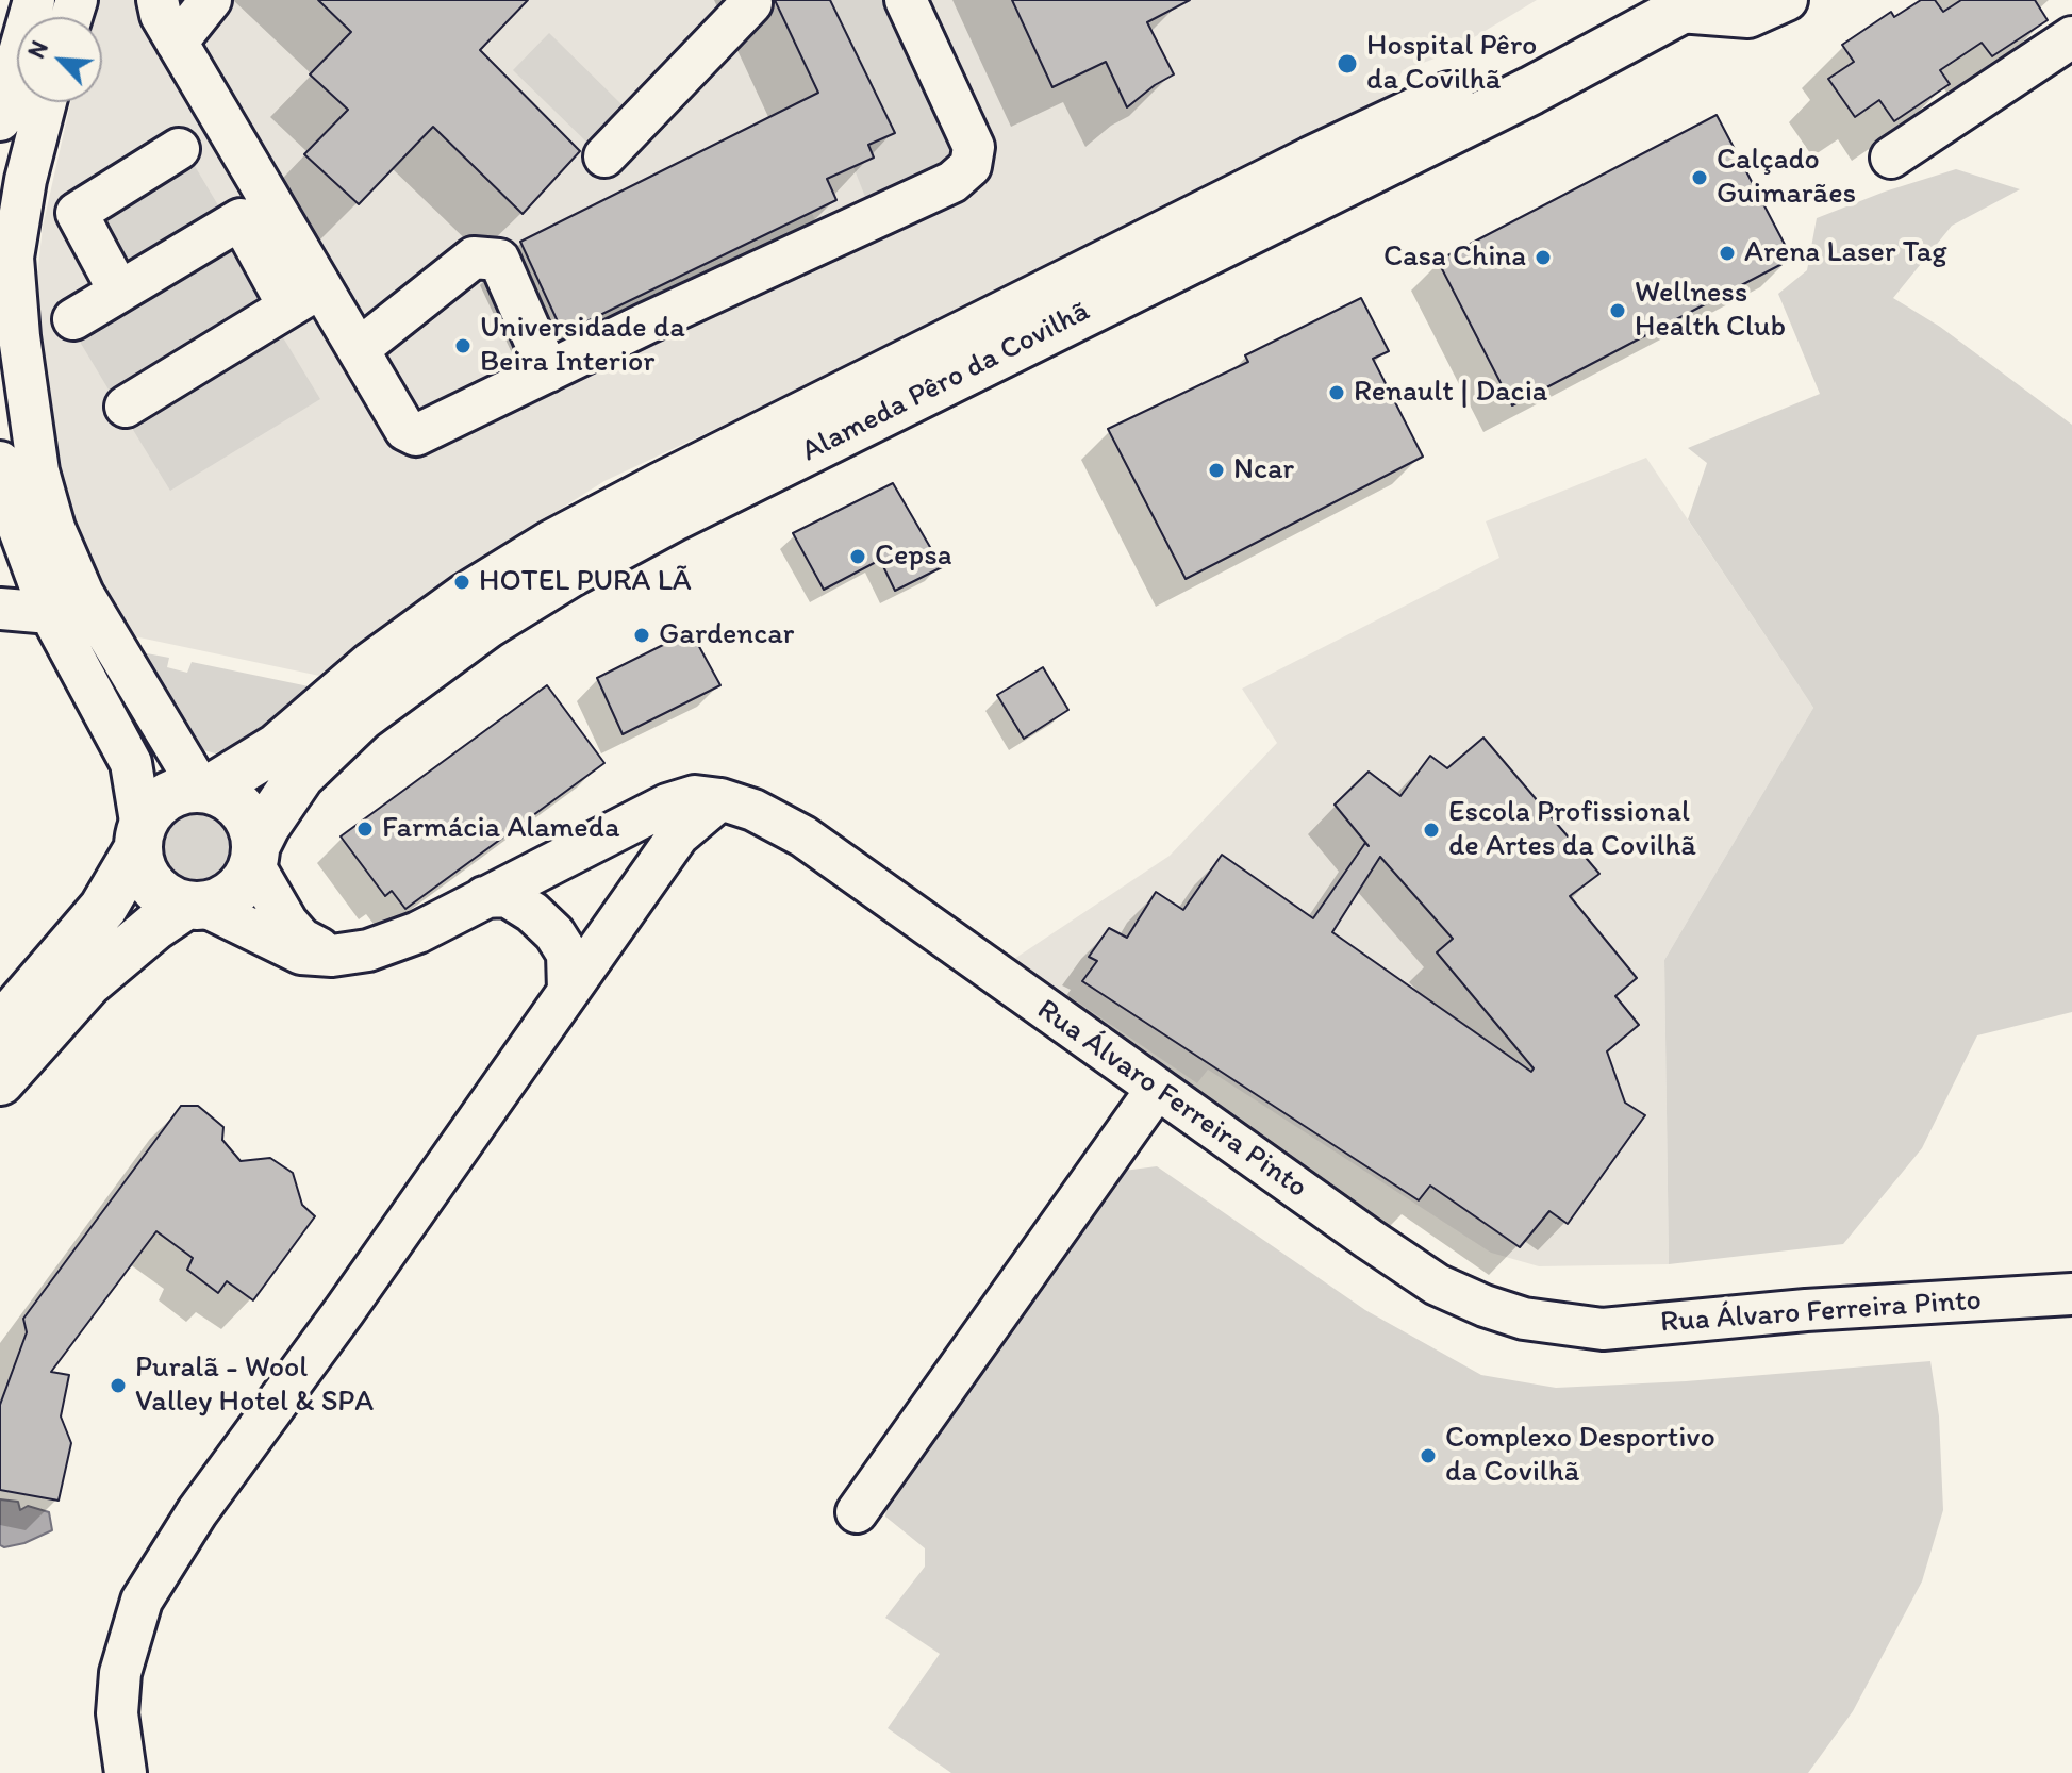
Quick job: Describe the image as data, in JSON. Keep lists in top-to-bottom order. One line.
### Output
{"streets":{"main road":["Alameda Pêro da Covilhã"],"street":["Rua Álvaro Ferreira Pinto"]},"crossings":[["Alameda Pêro da Covilhã","Rua Álvaro Ferreira Pinto"]],"places":["Hospital Pêro da Covilhã","Calçado Guimarães","Arena Laser Tag","Casa China","Wellness Health Club","Universidade da Beira Interior","Renault | Dacia","Ncar","Cepsa","HOTEL PURA LÃ","Gardencar","Farmácia Alameda","Escola Profissional de Artes da Covilhã","Puralã - Wool Valley Hotel & SPA","Complexo Desportivo da Covilhã"],"north":"top left"}
